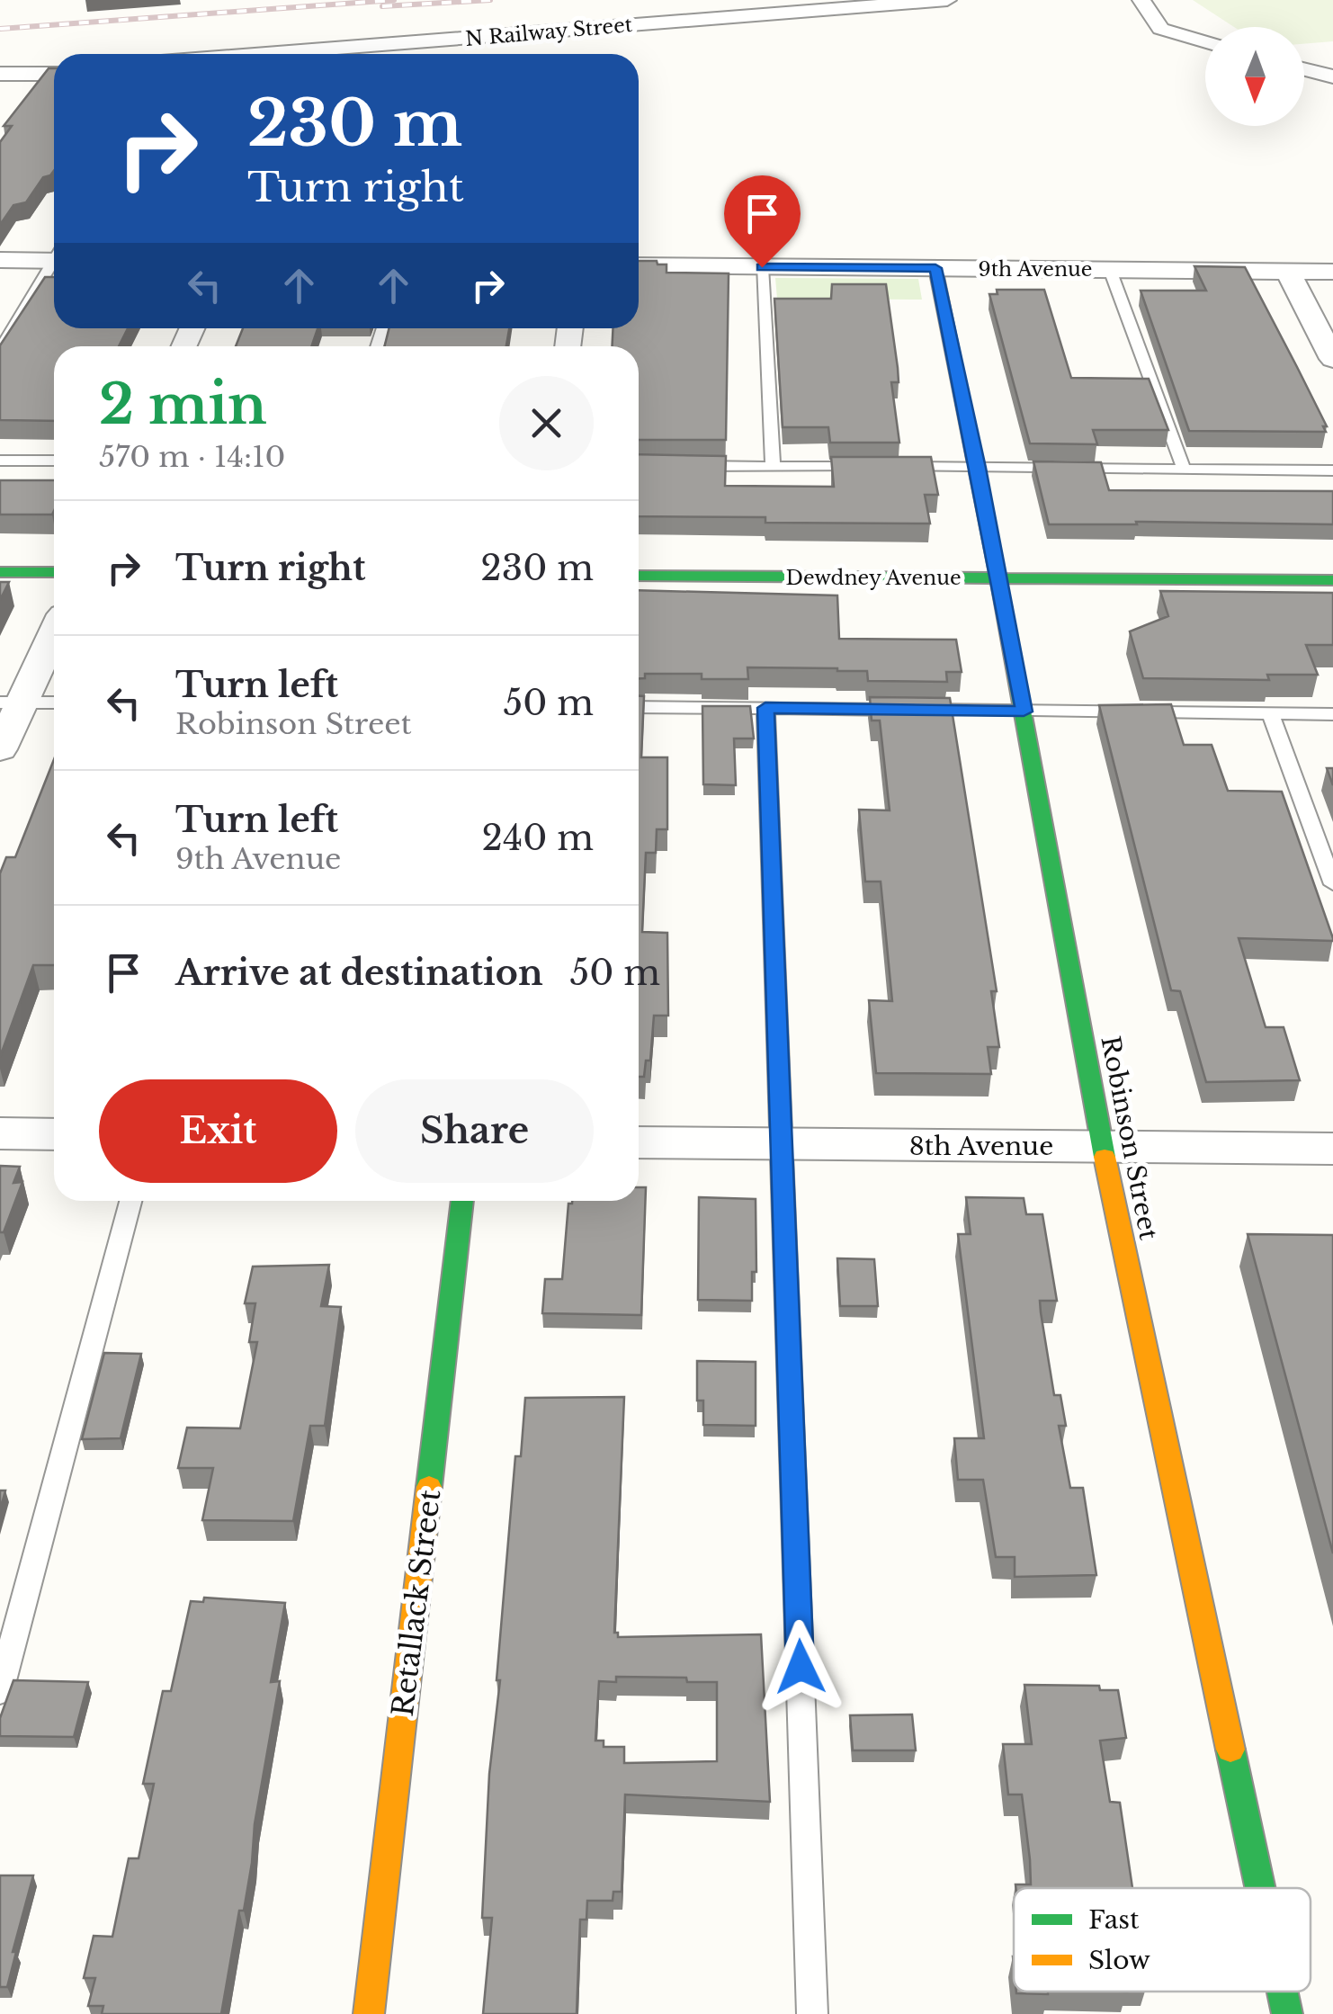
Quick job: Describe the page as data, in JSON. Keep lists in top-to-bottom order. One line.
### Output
{"streets":{"street":["N Railway Street","9th Avenue","Dewdney Avenue","Robinson Street","8th Avenue","Retallack Street"]},"crossings":[["9th Avenue","Robinson Street"],["Dewdney Avenue","Robinson Street"],["Robinson Street","8th Avenue"]],"legend":["Fast","Slow"],"north":"bottom","page":{"turn":["230 m","Turn right"],"heading":["2 min","570 m · 14:10"],"list":[{"name":"Turn right","value":"230 m"},{"name":"Turn left","note":"Robinson Street","value":"50 m"},{"name":"Turn left","note":"9th Avenue","value":"240 m"},{"name":"Arrive at destination","value":"50 m"}],"buttons":["Exit","Share"]}}
